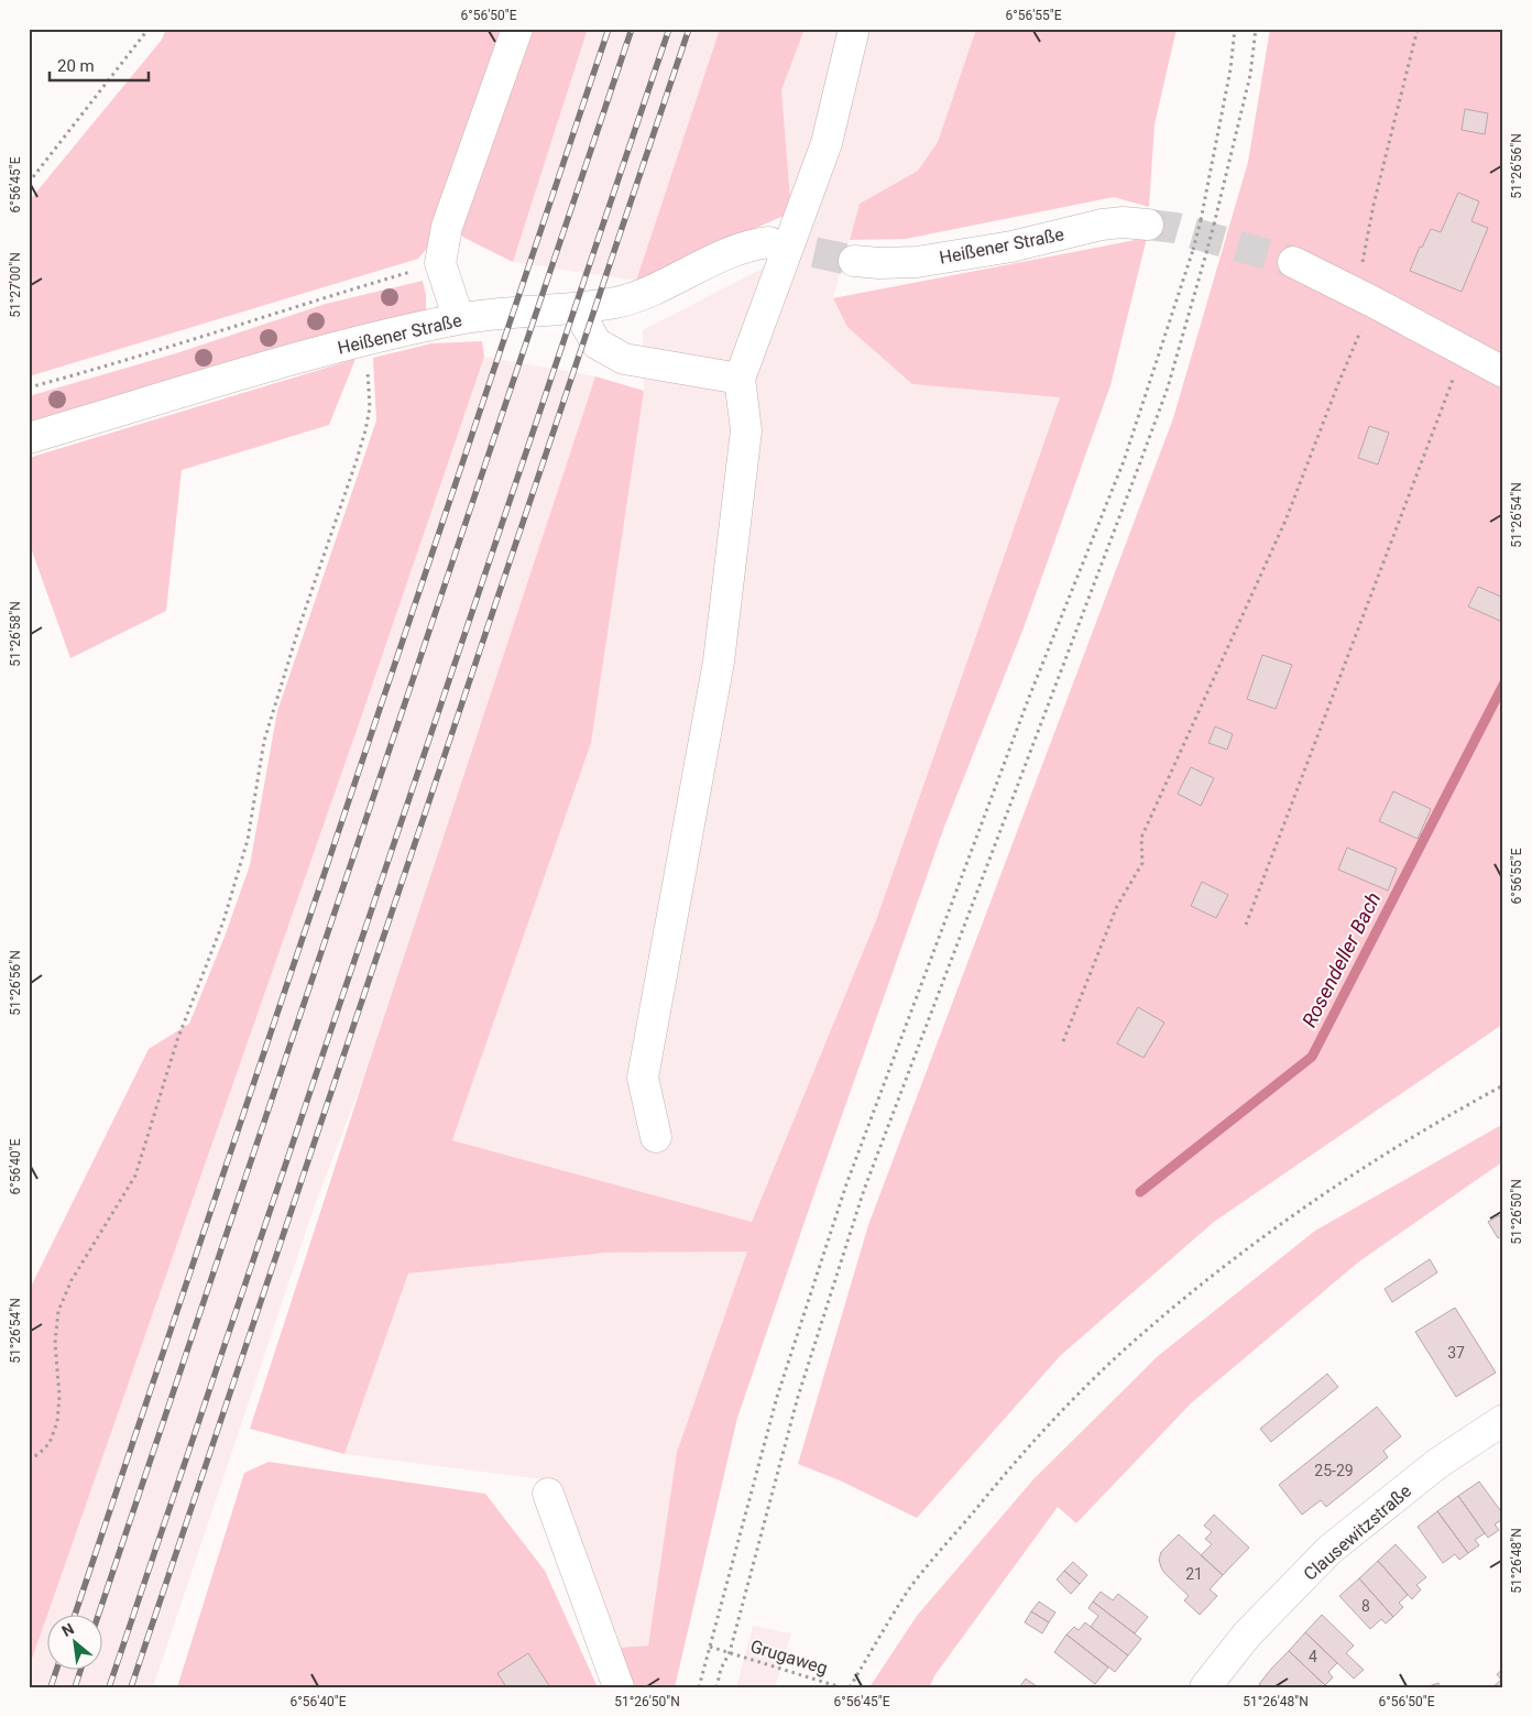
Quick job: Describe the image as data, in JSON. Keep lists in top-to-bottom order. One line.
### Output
{"streets":{"street":["Heißener Straße","Clausewitzstraße"],"path":["Grugaweg"]},"water":["Rosendeller Bach"],"house_numbers":["37","25-29","21","8","4"],"scale_bar":"20 m","north":"top left","coordinates":["6°56'50\"E","6°56'55\"E","51°26'56\"N","6°56'45\"E","51°27'00\"N","51°26'54\"N","51°26'58\"N","6°56'40\"E","51°26'50\"N","51°26'48\"N"]}
